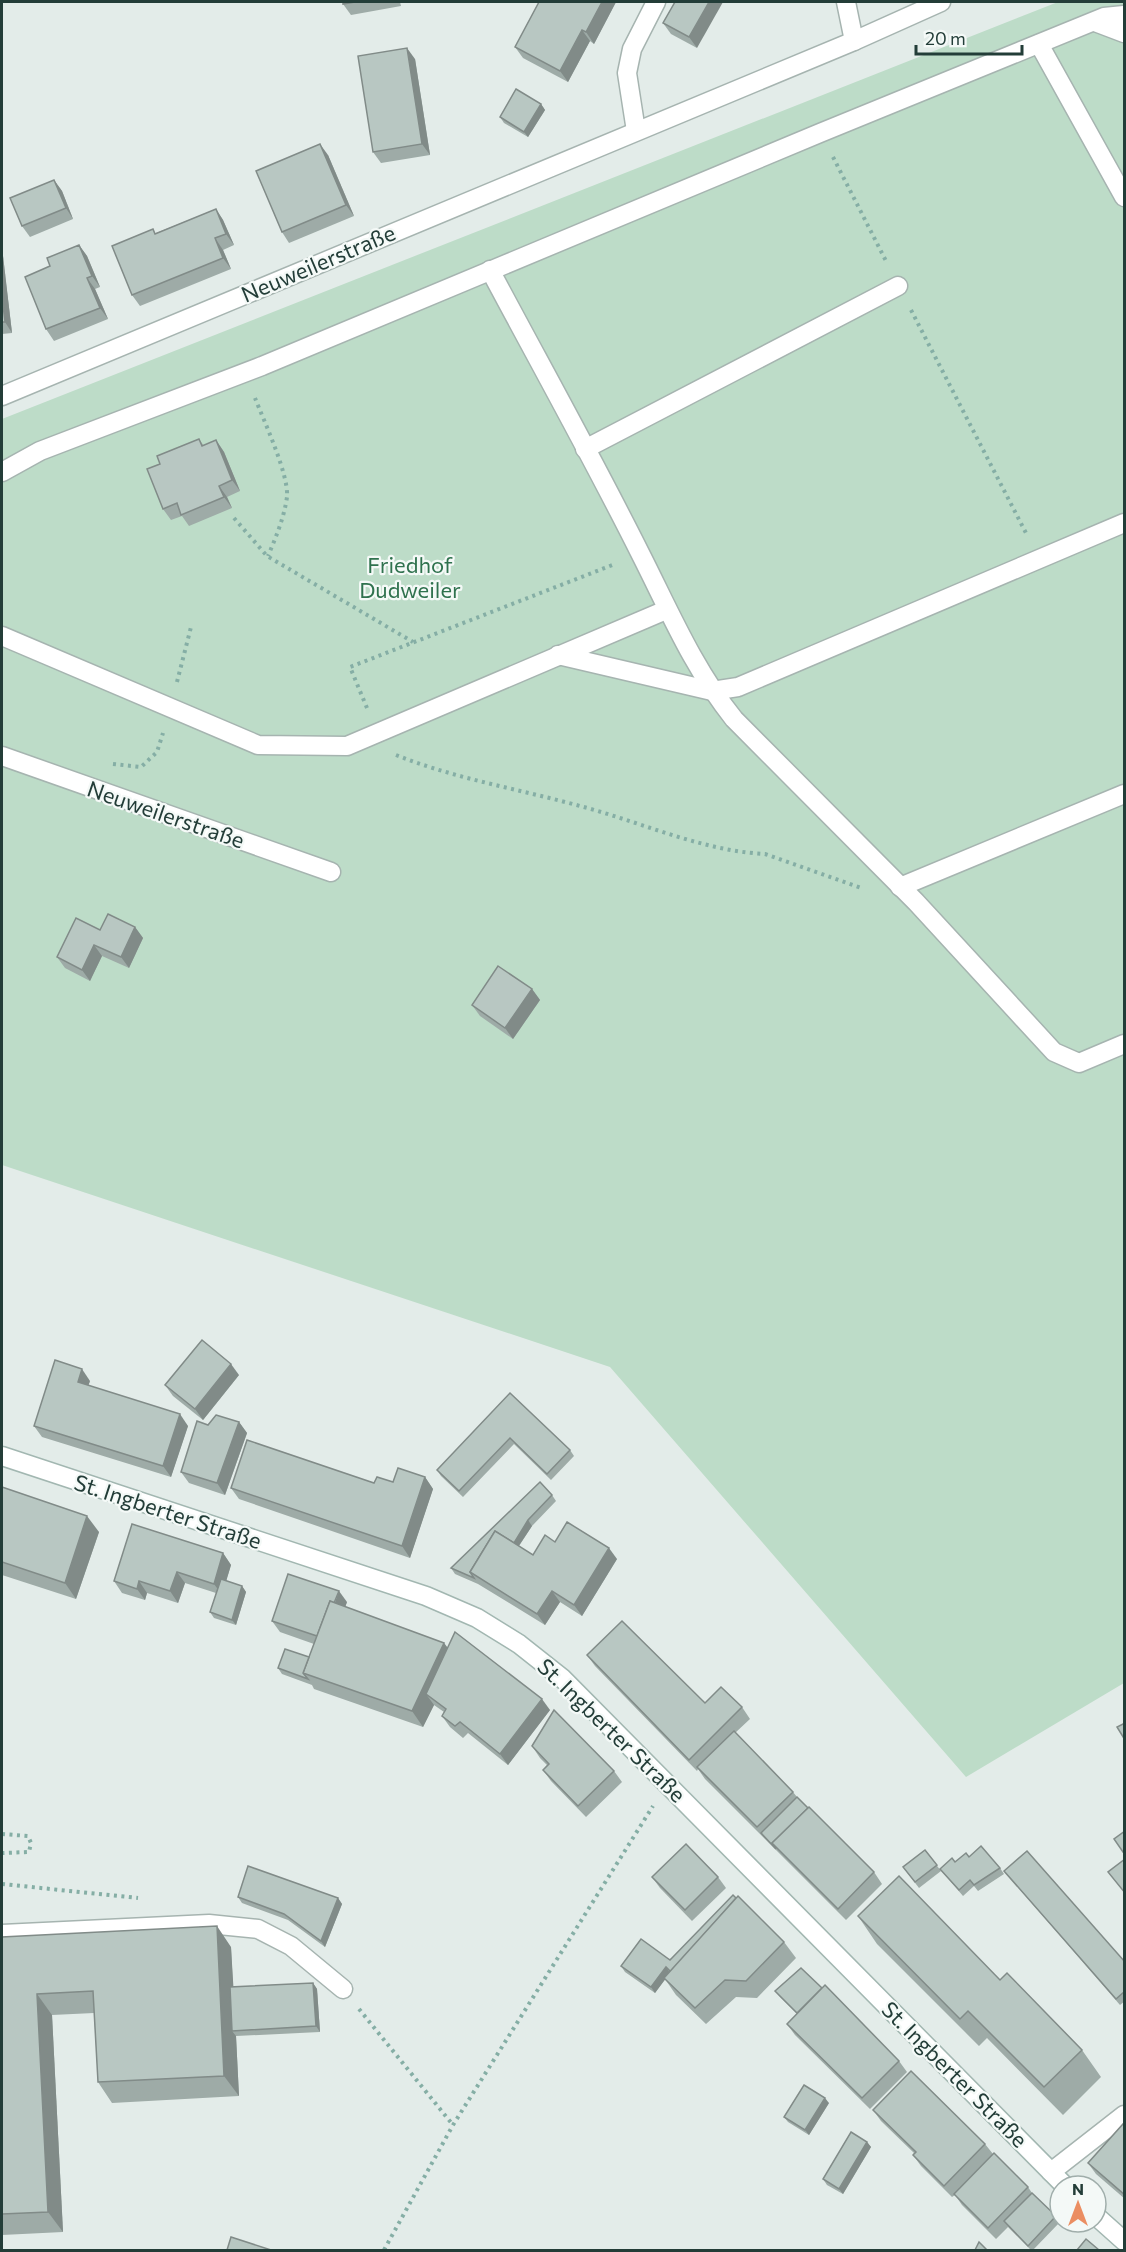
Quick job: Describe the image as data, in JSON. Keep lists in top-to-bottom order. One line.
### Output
{"streets":{"street":["Neuweilerstraße","St. Ingberter Straße"]},"parks":["Friedhof Dudweiler"],"scale_bar":"20 m","north":"top"}
